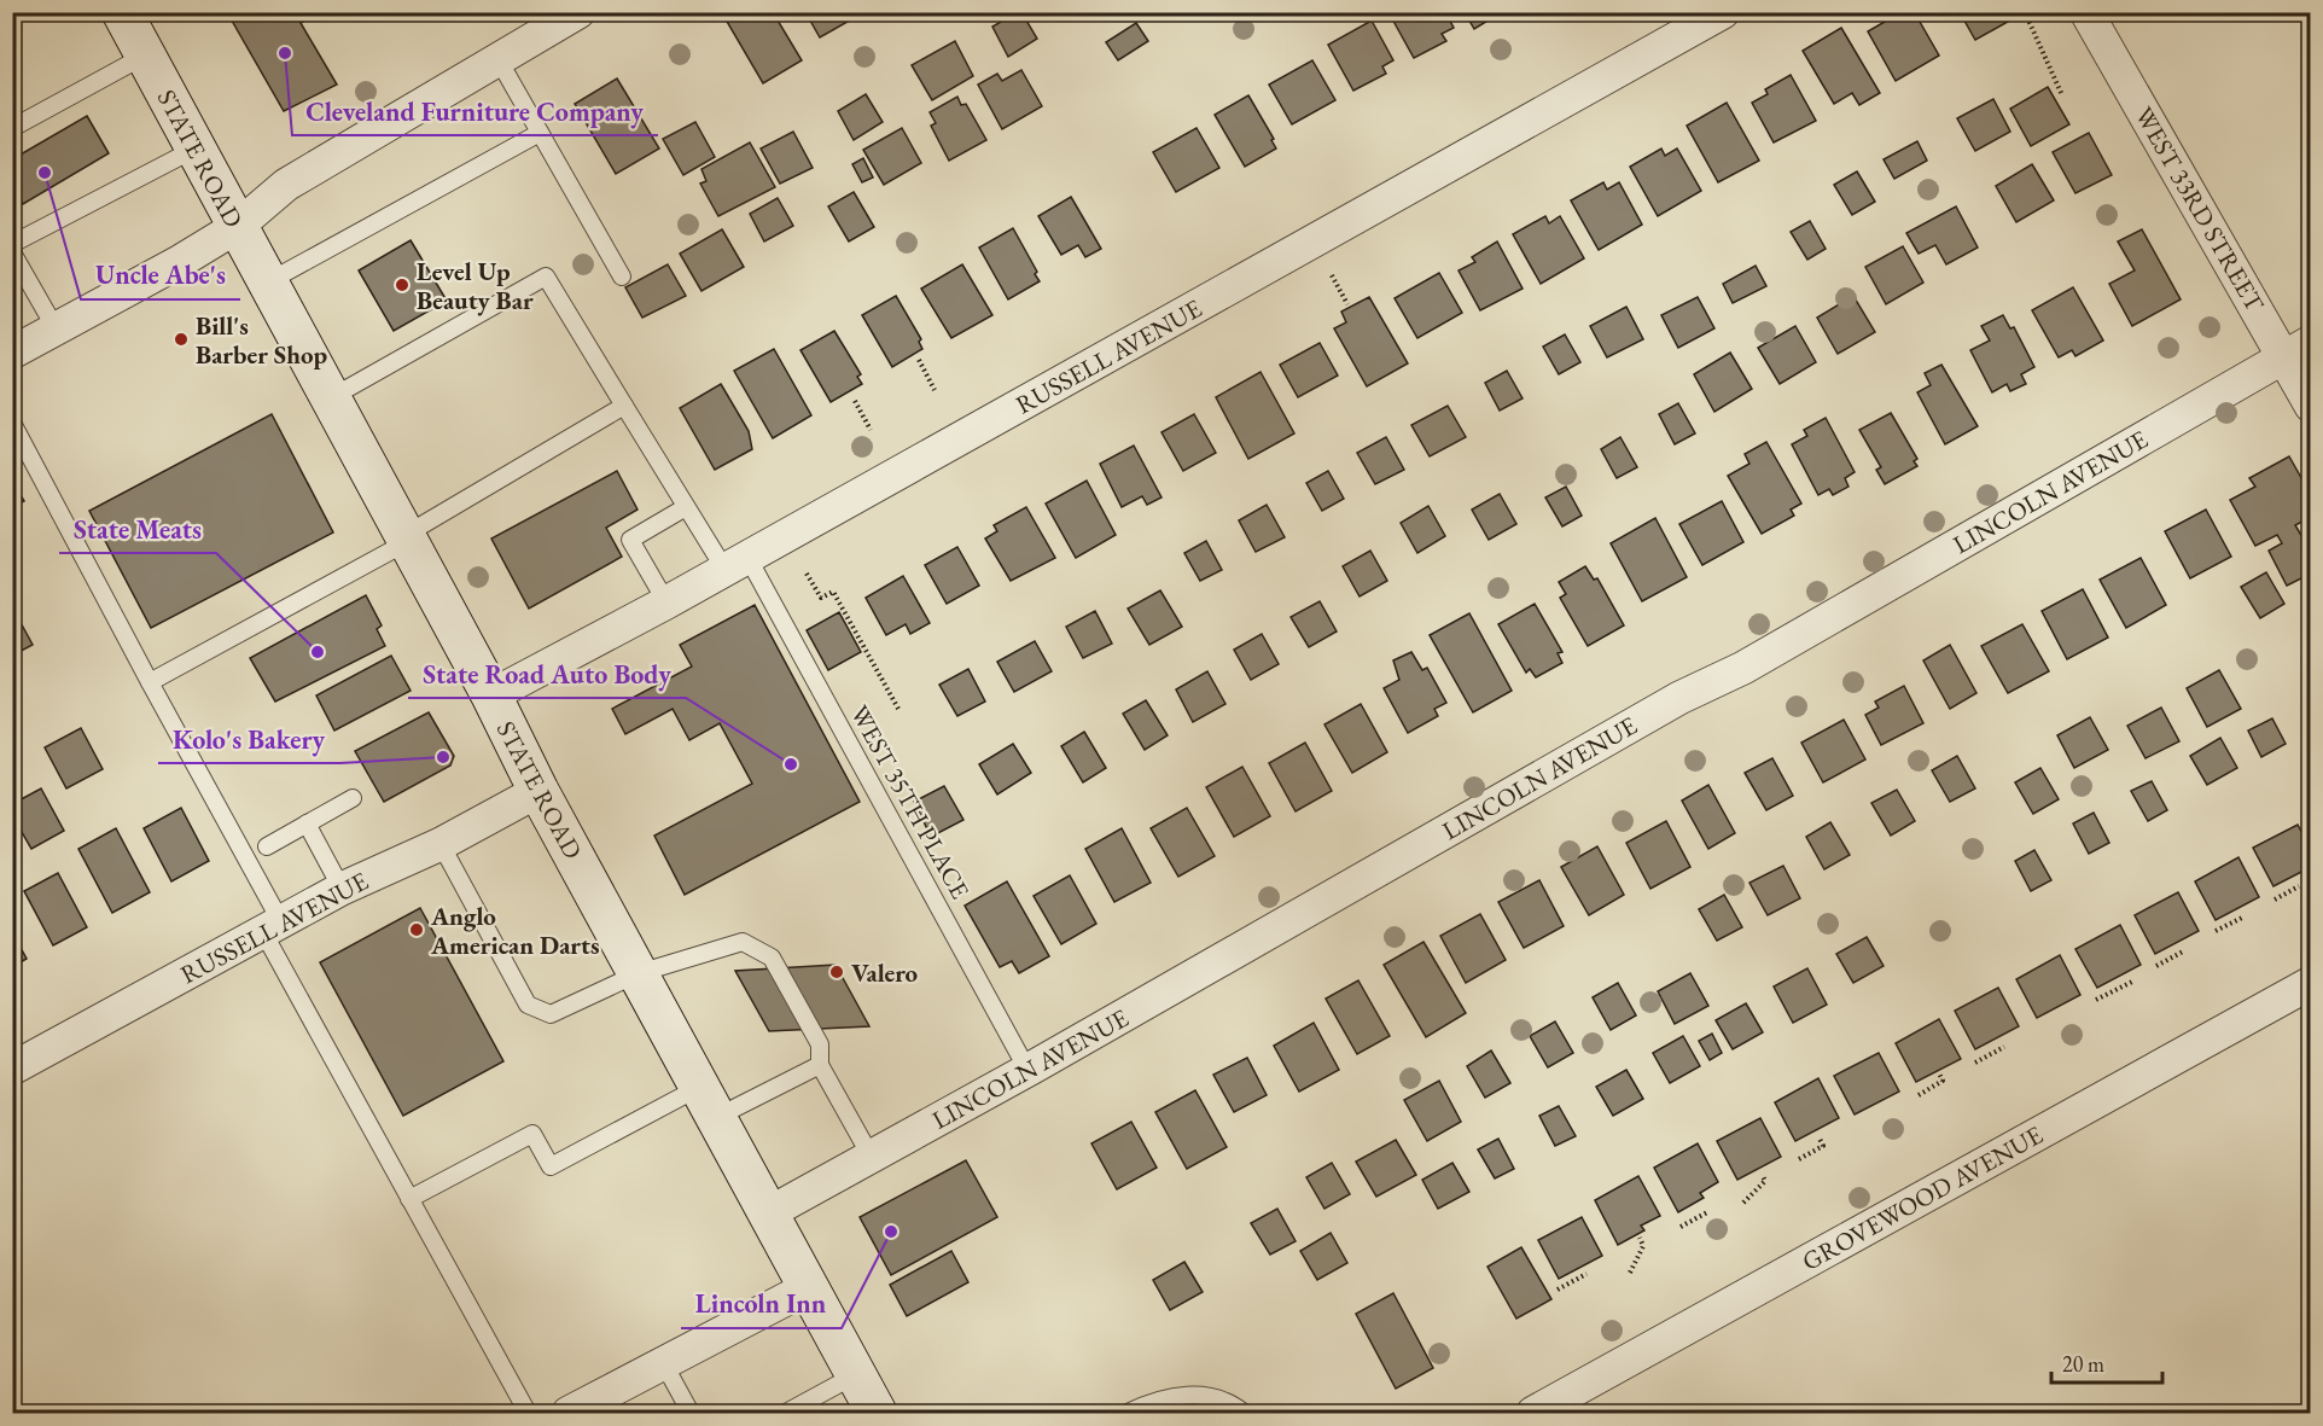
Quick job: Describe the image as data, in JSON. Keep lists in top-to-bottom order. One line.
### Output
{"streets":{"main road":["STATE ROAD"],"street":["WEST 33RD STREET","RUSSELL AVENUE","LINCOLN AVENUE","GROVEWOOD AVENUE"],"lane":["WEST 35TH PLACE"]},"crossings":[["STATE ROAD","RUSSELL AVENUE"],["STATE ROAD","LINCOLN AVENUE"],["STATE ROAD","WEST 35TH PLACE"],["WEST 33RD STREET","LINCOLN AVENUE"],["RUSSELL AVENUE","WEST 35TH PLACE"],["LINCOLN AVENUE","WEST 35TH PLACE"]],"places":["Cleveland Furniture Company","Uncle Abe's","Level Up Beauty Bar","Bill's Barber Shop","State Meats","Kolo's Bakery","State Road Auto Body","Anglo American Darts","Valero","Lincoln Inn"],"scale_bar":"20 m"}
